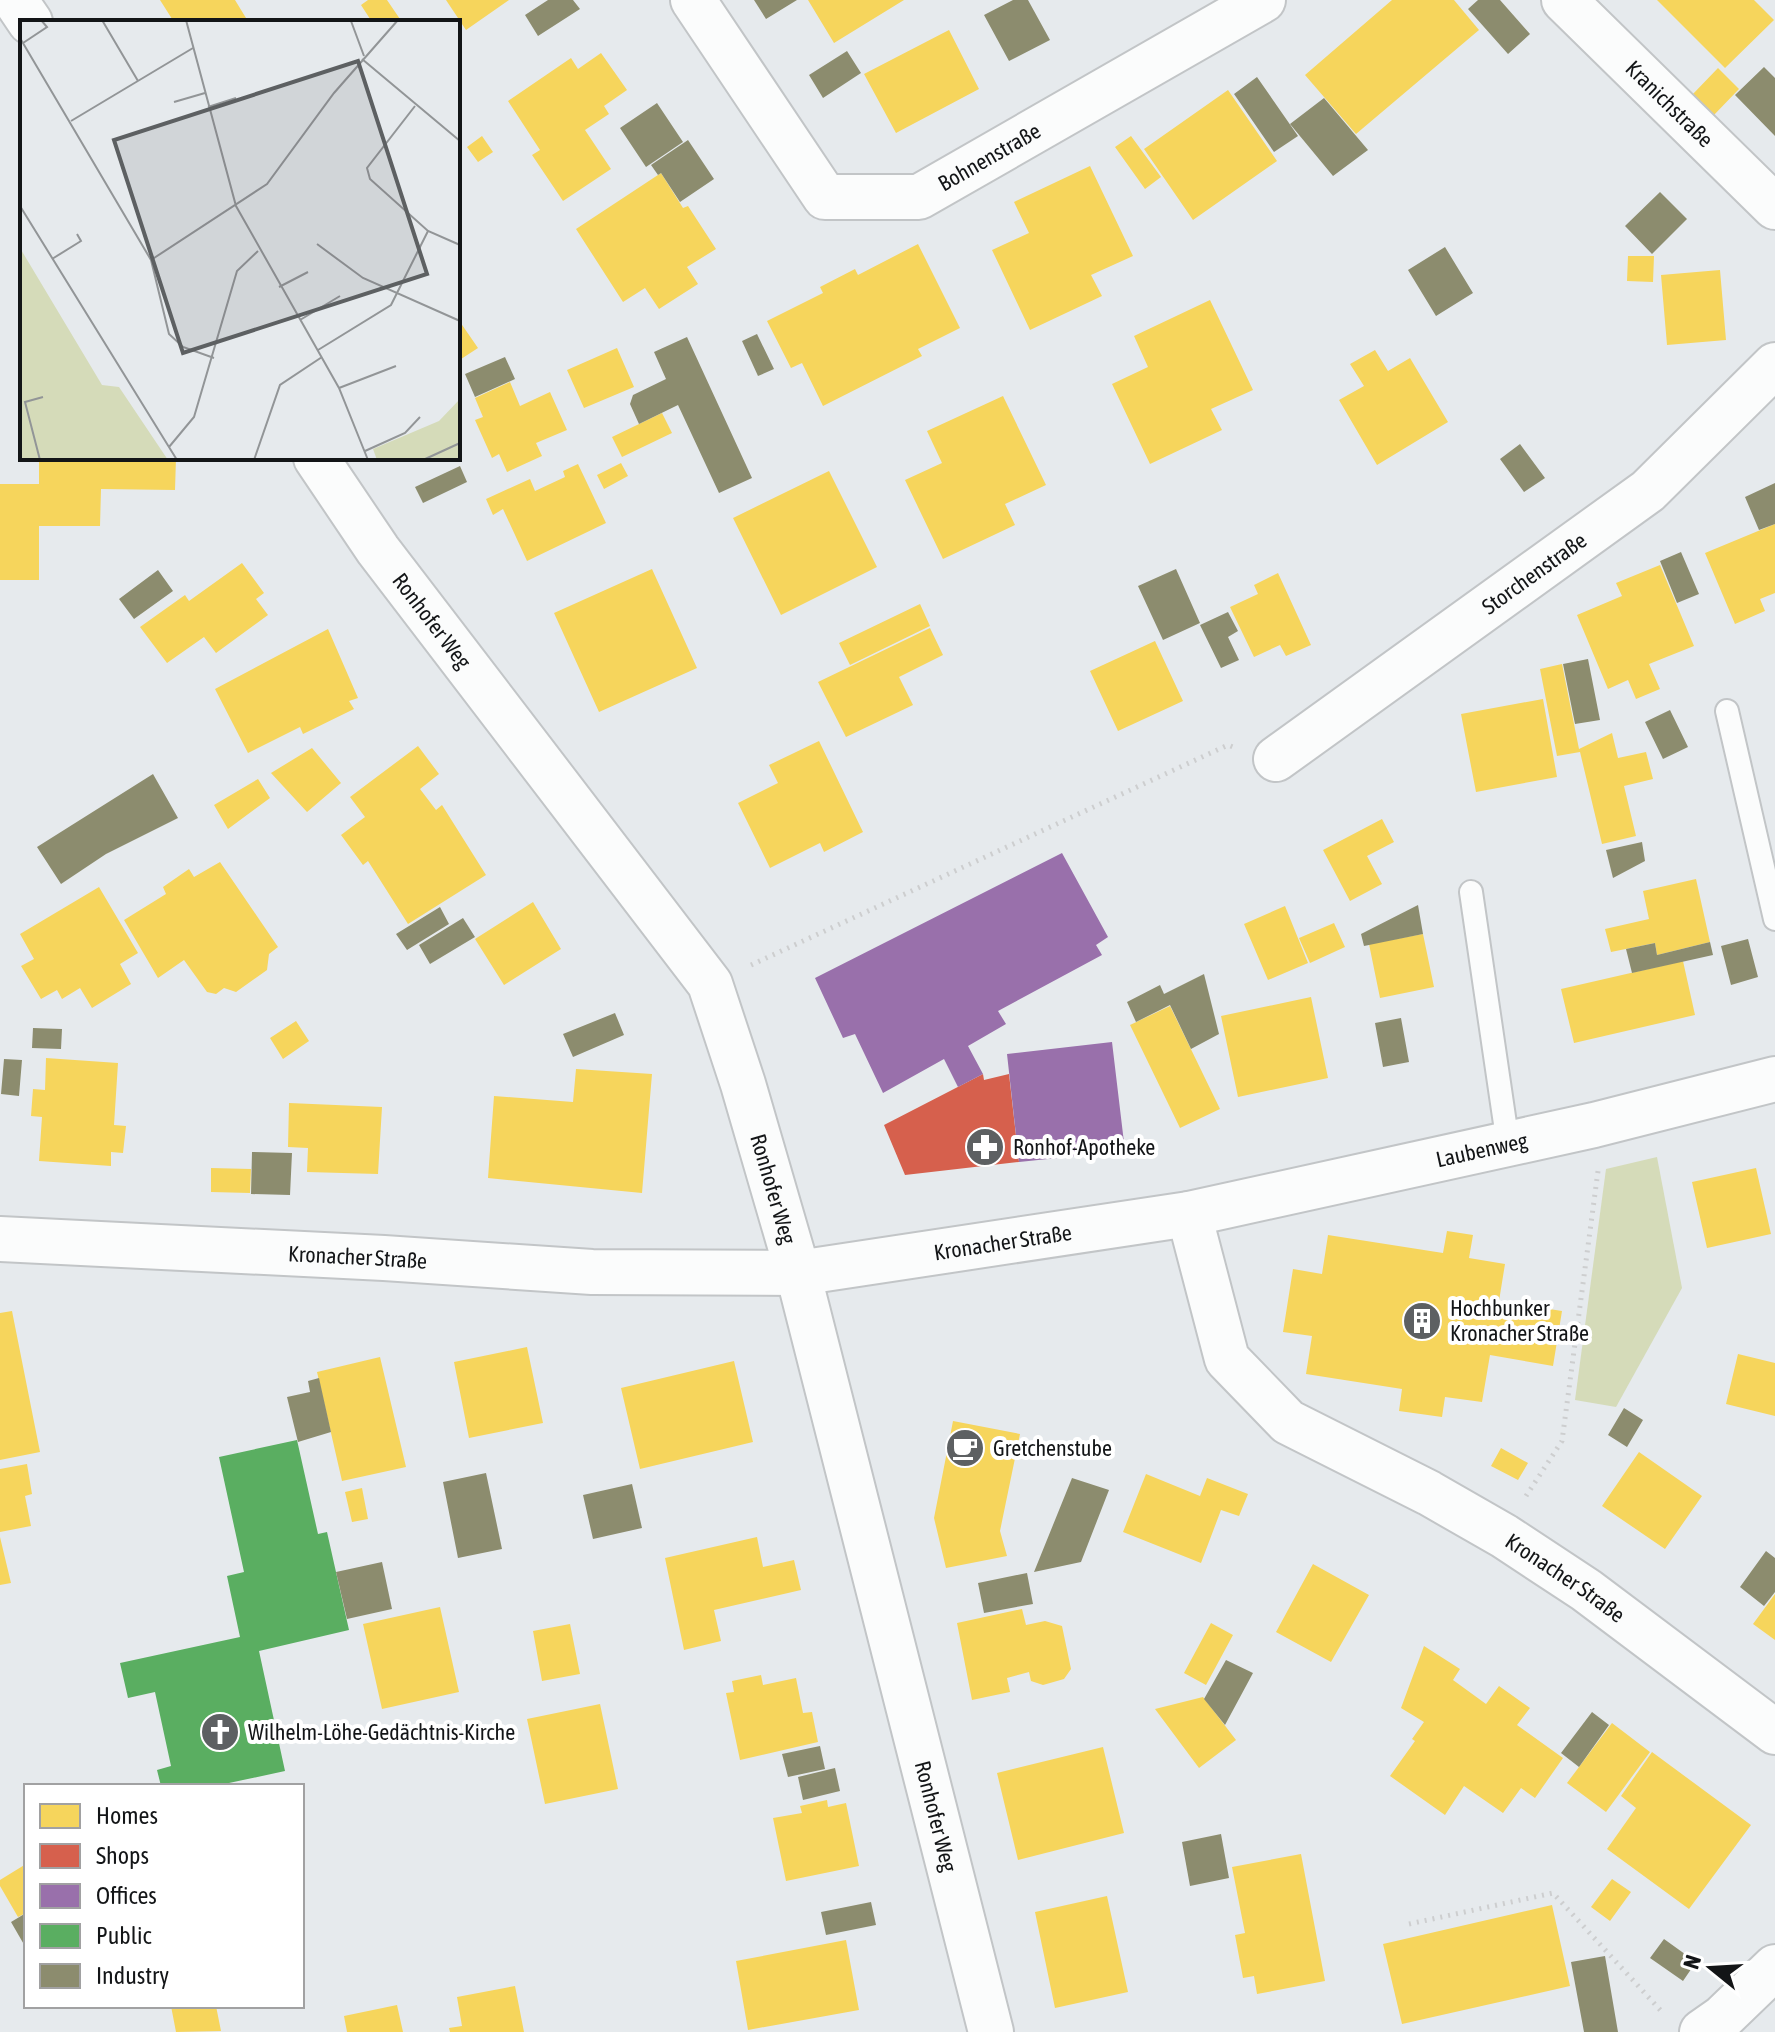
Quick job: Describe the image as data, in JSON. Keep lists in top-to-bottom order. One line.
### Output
{"streets":{"street":["Kranichstraße","Bohnenstraße","Storchenstraße","Ronhofer Weg","Laubenweg","Kronacher Straße"]},"crossings":[["Ronhofer Weg","Kronacher Straße"],["Laubenweg","Kronacher Straße"]],"places":{"pharmacy":["Ronhof-Apotheke"],"building":["Hochbunker Kronacher Straße"],"cafe":["Gretchenstube"],"church":["Wilhelm-Löhe-Gedächtnis-Kirche"]},"legend":["Homes","Shops","Offices","Public","Industry"],"north":"left"}
